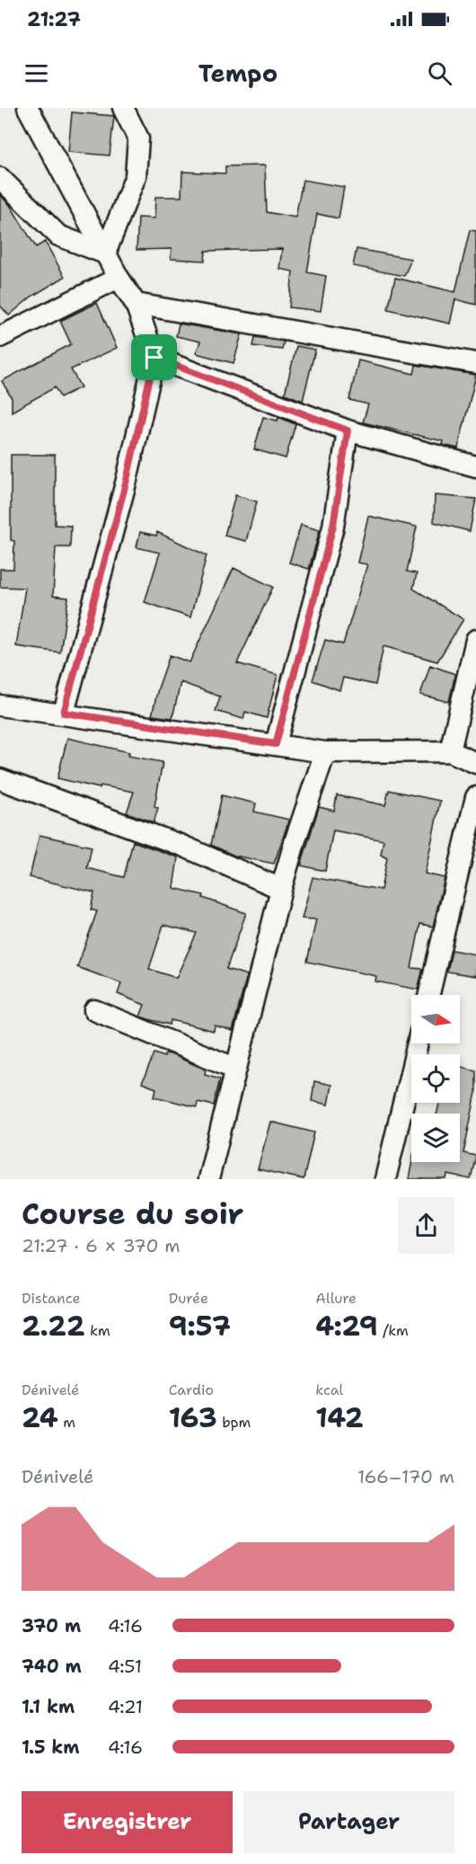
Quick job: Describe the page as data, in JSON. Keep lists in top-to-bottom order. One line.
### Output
{"north":"right","page":{"status":"21:27","header":"Tempo","heading":["Course du soir","21:27 · 6 × 370 m"],"stats":[["Distance","2.22 km"],["Durée","9:57"],["Allure","4:29 /km"],["Dénivelé","24 m"],["Cardio","163 bpm"],["kcal","142"]],"chart":["Dénivelé","166–170 m"],"list":[{"name":"370 m","note":"4:16"},{"name":"740 m","note":"4:51"},{"name":"1.1 km","note":"4:21"},{"name":"1.5 km","note":"4:16"}],"buttons":["Enregistrer","Partager"]}}
